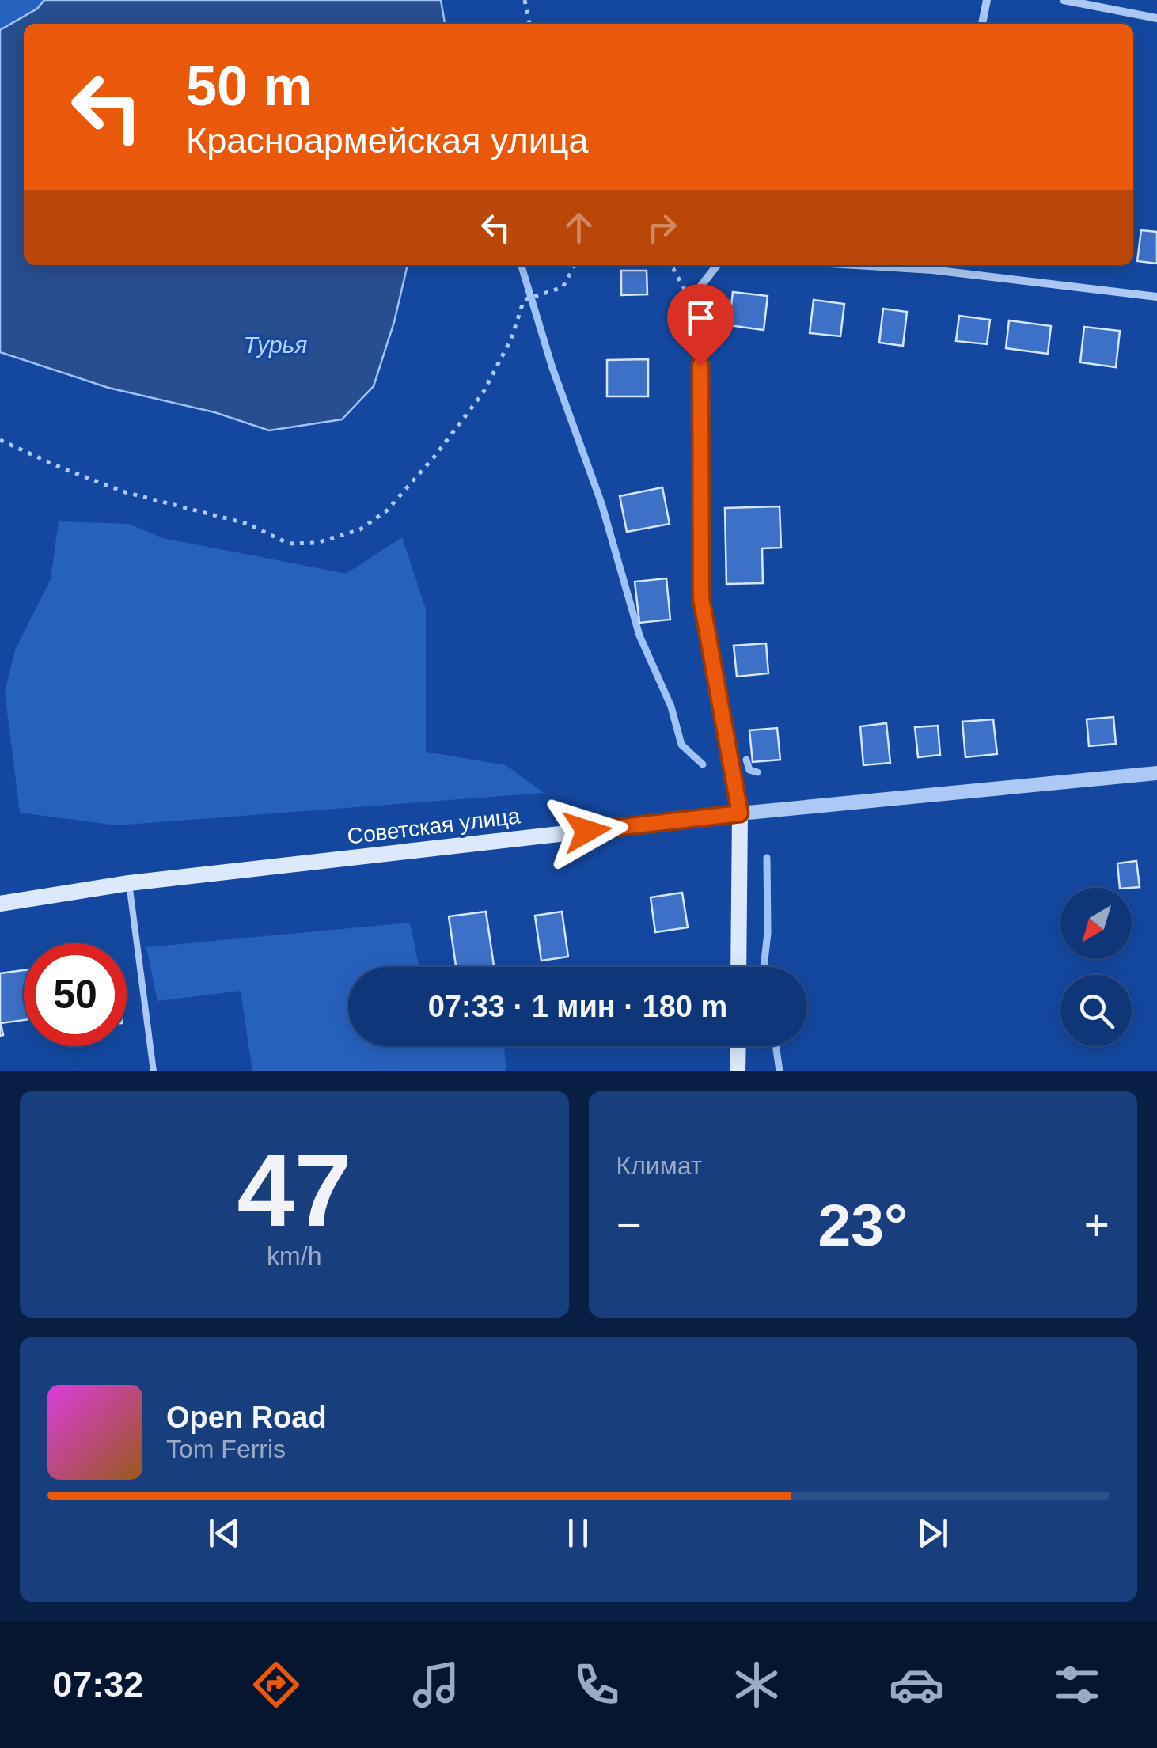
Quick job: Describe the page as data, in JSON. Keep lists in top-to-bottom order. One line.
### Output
{"streets":{"main road":["Советская улица"]},"water":["Турья"],"north":"bottom left","page":{"turn":["50 m","Красноармейская улица"],"limit":"50","trip":"07:33 · 1 мин · 180 m","tile":[["47","km/h"],"Климат"],"heat":["−","23°","+"],"song":["Open Road","Tom Ferris"],"tabs":"07:32"}}
